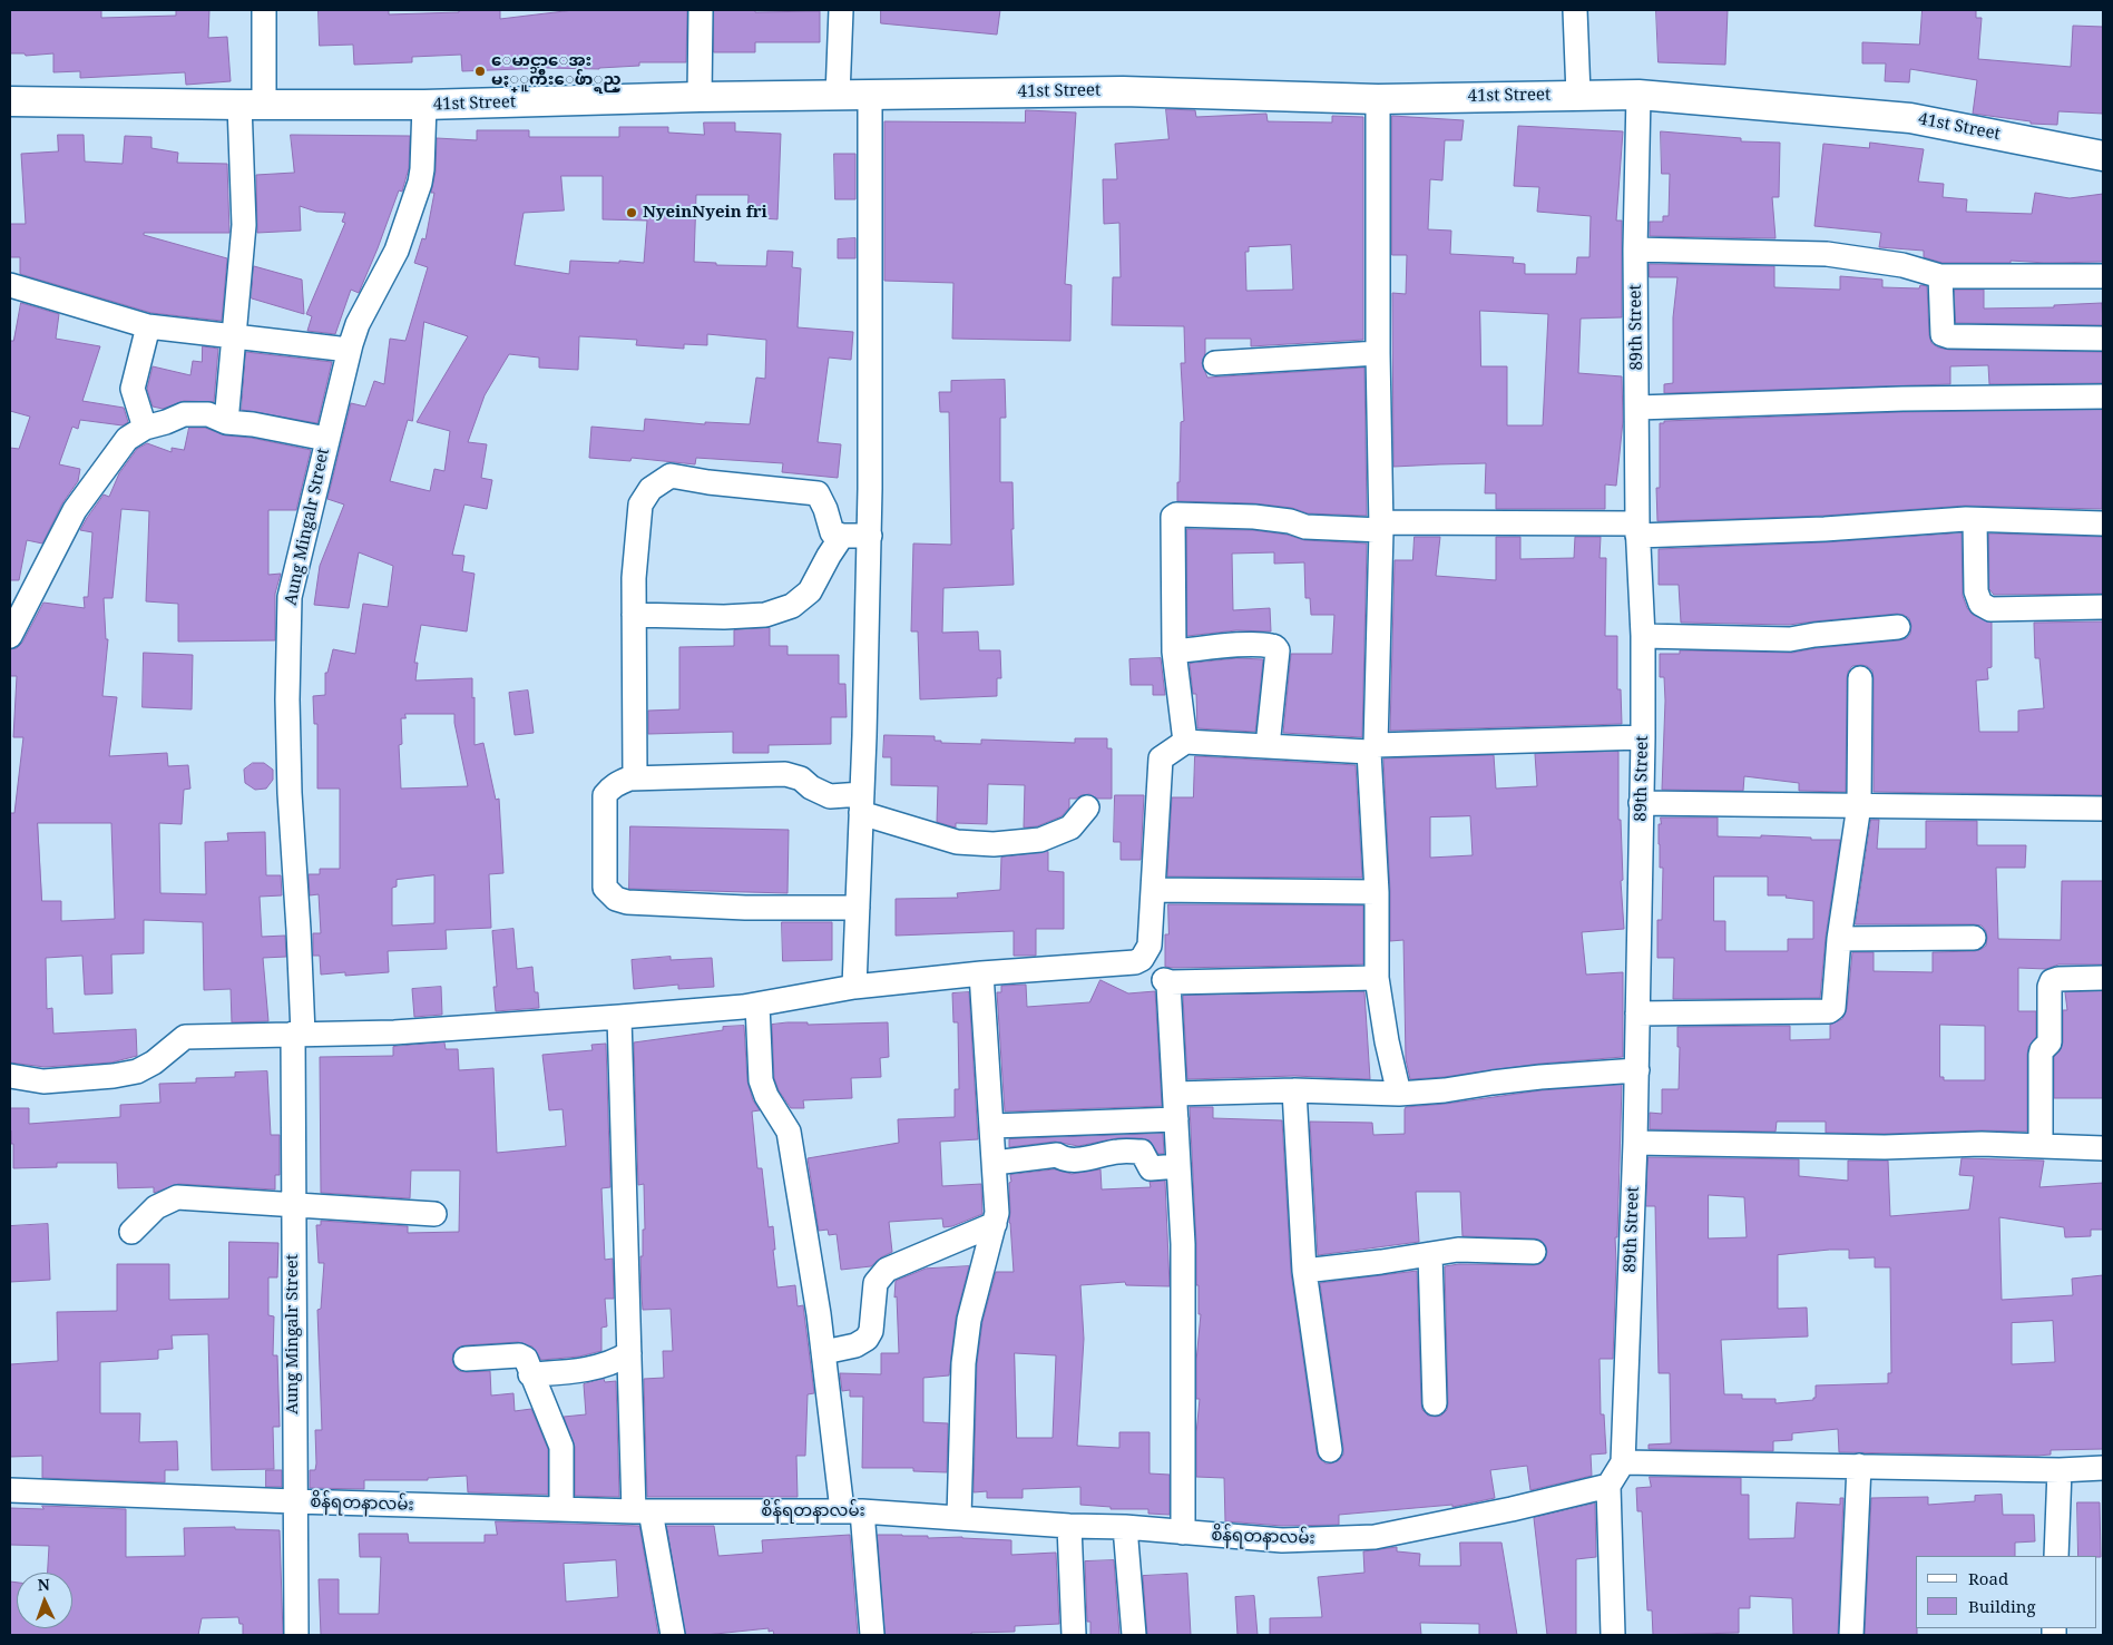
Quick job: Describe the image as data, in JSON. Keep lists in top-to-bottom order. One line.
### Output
{"streets":{"main road":["41st Street"],"street":["89th Street","Aung Mingalr Street","စိန်ရတနာလမ်း"]},"crossings":[["41st Street","89th Street"],["41st Street","Aung Mingalr Street"],["Aung Mingalr Street","စိန်ရတနာလမ်း"]],"places":["ေမာင္သာေအး မႏ္ူက်ီးေဖ်ာ္ရည္","NyeinNyein fri"],"legend":["Road","Building"],"north":"top"}
